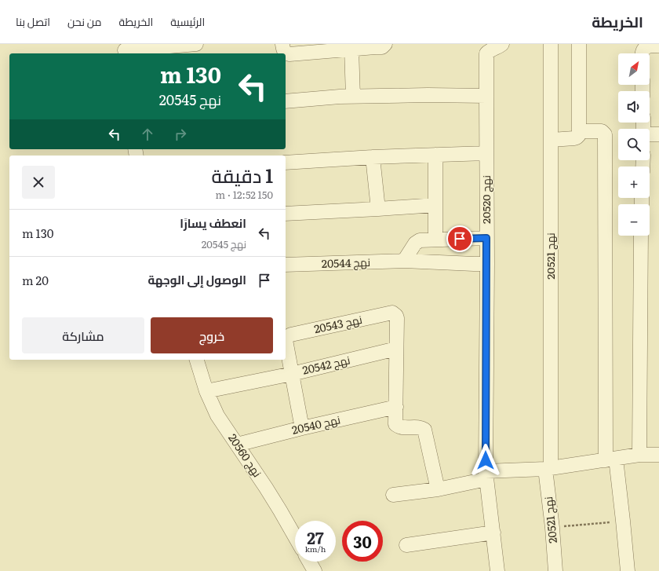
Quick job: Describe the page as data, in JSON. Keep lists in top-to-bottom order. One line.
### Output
{"streets":{"street":["نهج 20520","نهج 20521","نهج 20544","نهج 20543","نهج 20542","نهج 20540","نهج 20560"]},"crossings":[["نهج 20520","نهج 20544"],["نهج 20543","نهج 20542"],["نهج 20542","نهج 20540"],["نهج 20540","نهج 20560"]],"north":"top right","page":{"header":"الخريطة","nav":["الرئيسية","الخريطة","من نحن","اتصل بنا"],"map_buttons":["+","−"],"turn":["130 m","نهج 20545"],"heading":["1 دقيقة","150 m · 12:52"],"list":[{"name":"انعطف يسارًا","note":"نهج 20545","value":"130 m"},{"name":"الوصول إلى الوجهة","value":"20 m"}],"buttons":["خروج","مشاركة"],"speed":"27 km/h","limit":"30"}}
